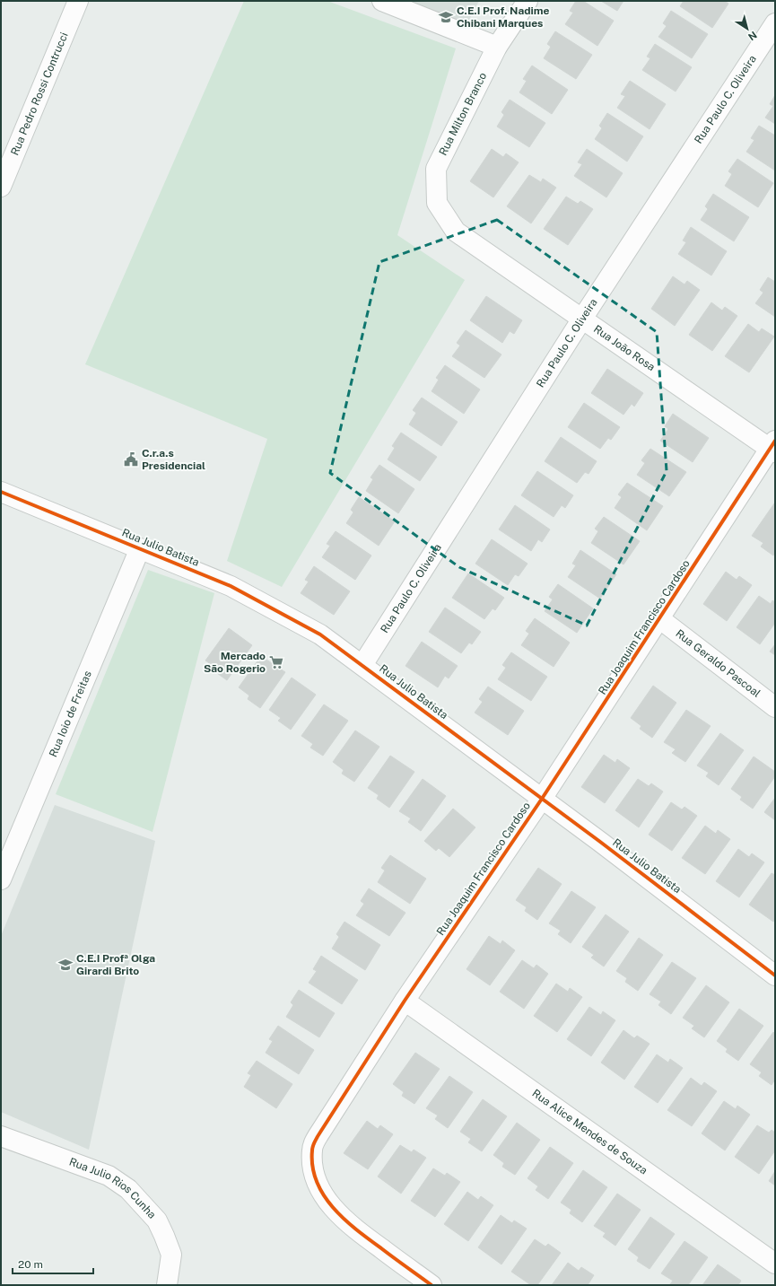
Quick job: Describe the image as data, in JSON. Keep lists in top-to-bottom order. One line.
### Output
{"streets":{"street":["Rua Pedro Rossi Contrucci","Rua Paulo C. Oliveira","Rua Milton Branco","Rua João Rosa","Rua Julio Batista","Rua Joaquim Francisco Cardoso","Rua Geraldo Pascoal","Rua Ioio de Freitas","Rua Alice Mendes de Souza","Rua Julio Rios Cunha"]},"crossings":[["Rua Paulo C. Oliveira","Rua João Rosa"],["Rua Paulo C. Oliveira","Rua Julio Batista"],["Rua Milton Branco","Rua João Rosa"],["Rua João Rosa","Rua Joaquim Francisco Cardoso"],["Rua Julio Batista","Rua Joaquim Francisco Cardoso"],["Rua Julio Batista","Rua Ioio de Freitas"],["Rua Joaquim Francisco Cardoso","Rua Geraldo Pascoal"],["Rua Joaquim Francisco Cardoso","Rua Alice Mendes de Souza"]],"places":{"school or university":["C.E.I Prof. Nadime Chibani Marques","C.E.I Profª Olga Girardi Brito"],"public building":["C.r.a.s Presidencial"],"supermarket":["Mercado São Rogerio"]},"scale_bar":"20 m","north":"bottom right"}
